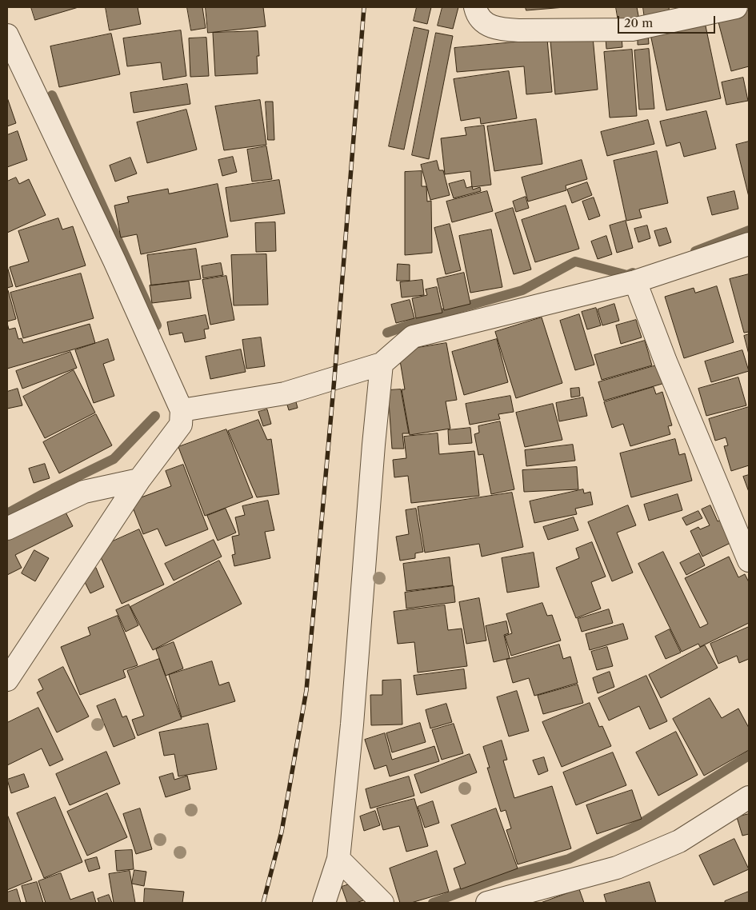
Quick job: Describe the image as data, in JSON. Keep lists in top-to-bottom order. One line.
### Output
{"scale_bar":"20 m"}
